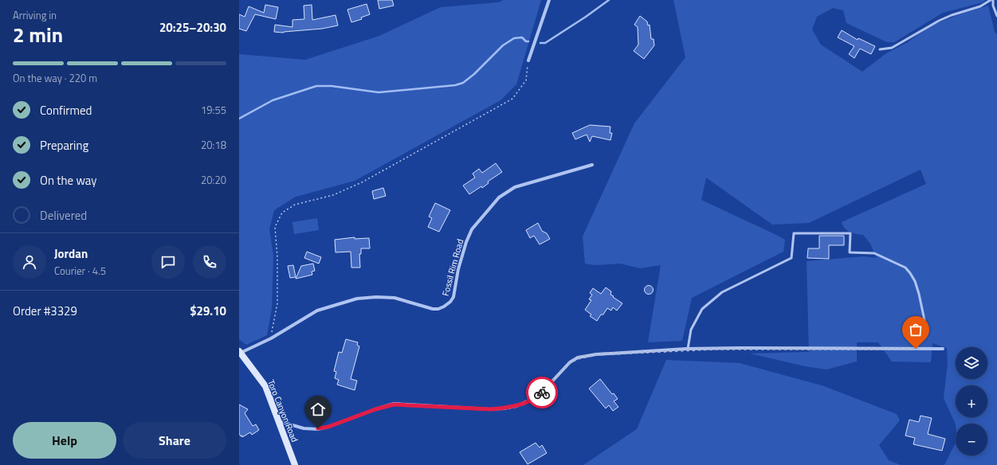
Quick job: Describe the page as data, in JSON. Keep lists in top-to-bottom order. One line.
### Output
{"streets":{"street":["Fossil Rim Road","Toro Canyon Road"]},"crossings":[["Fossil Rim Road","Toro Canyon Road"]],"page":{"heading":["2 min","Arriving in","20:25–20:30"],"panel":["Jordan","Courier · 4.5","Order #3329","$29.10"],"bar":"On the way · 220 m","list":[["Confirmed","19:55"],["Preparing","20:18"],["On the way","20:20"],"Delivered"],"map_buttons":["+","−"],"buttons":["Help","Share"]}}
